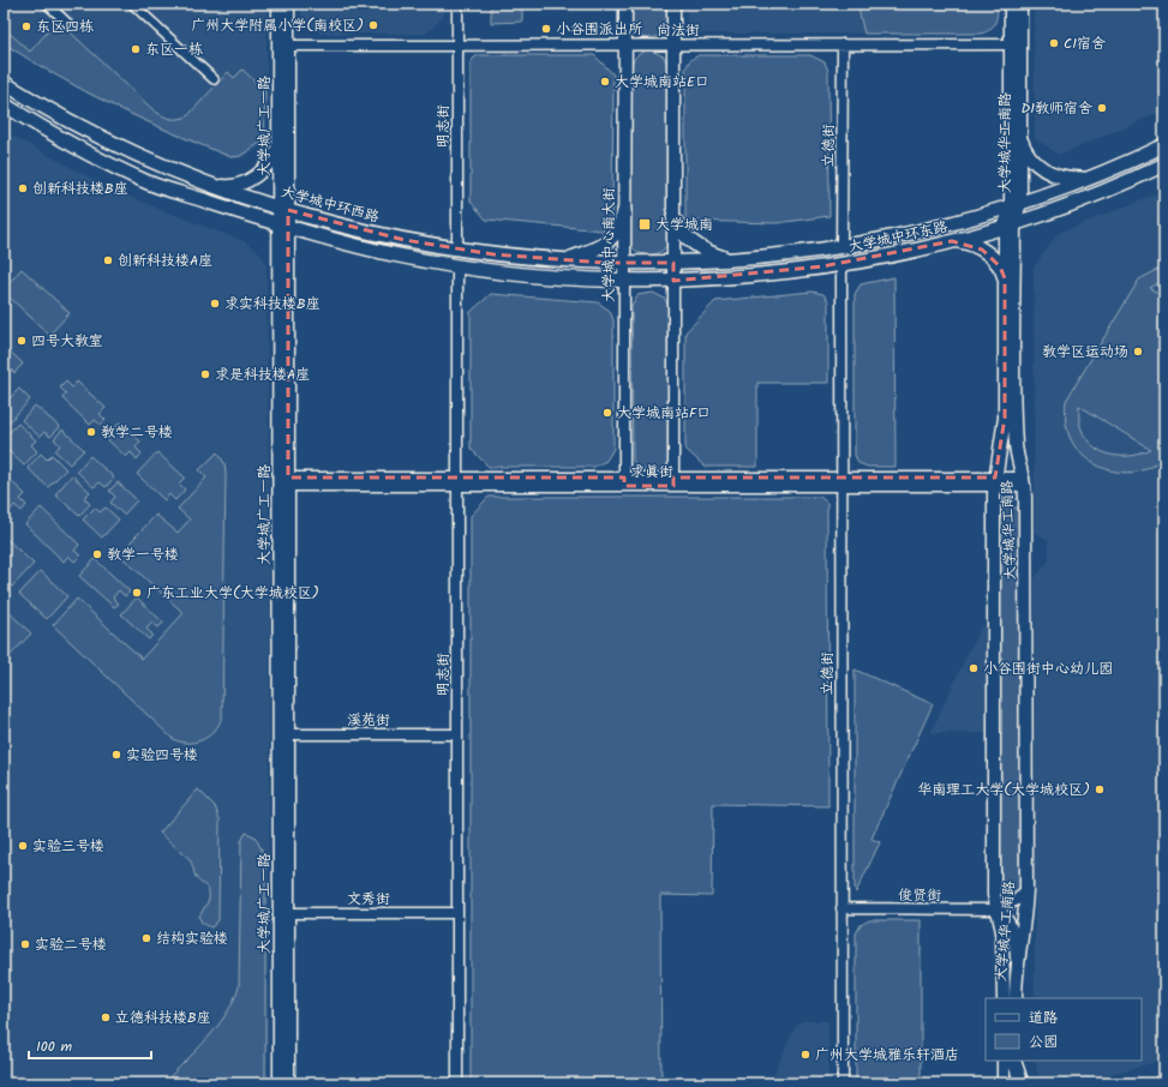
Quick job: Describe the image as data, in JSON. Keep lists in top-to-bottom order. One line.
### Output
{"streets":{"main road":["大学城广工一路","大学城华工南路","大学城中环西路","大学城中环东路","大学城中心南大街"],"street":["尚法街","明志街","立德街","求真街","溪苑街","俊贤街","文秀街"]},"crossings":[["尚法街","大学城广工一路"],["尚法街","明志街"],["尚法街","大学城华工南路"],["尚法街","立德街"],["尚法街","大学城中心南大街"],["大学城广工一路","大学城中环西路"],["大学城广工一路","求真街"],["大学城广工一路","溪苑街"],["大学城广工一路","文秀街"],["明志街","大学城中环西路"],["明志街","求真街"],["明志街","溪苑街"],["明志街","文秀街"],["大学城华工南路","大学城中环东路"],["大学城华工南路","求真街"],["大学城华工南路","俊贤街"],["立德街","大学城中环东路"],["立德街","求真街"],["立德街","俊贤街"],["大学城中环西路","大学城中环东路"],["大学城中环西路","大学城中心南大街"],["大学城中环东路","大学城中心南大街"],["大学城中心南大街","求真街"]],"places":{"other":["广州大学附属小学(南校区)","东区四栋","小谷围派出所","C1宿舍","东区一栋","大学城南站E口","D1教师宿舍","创新科技楼B座","创新科技楼A座","求实科技楼B座","四号大教室","教学区运动场","求是科技楼A座","大学城南站F口","教学二号楼","教学一号楼","广东工业大学(大学城校区)","小谷围街中心幼儿园","实验四号楼","华南理工大学(大学城校区)","实验三号楼","结构实验楼","实验二号楼","立德科技楼B座","广州大学城雅乐轩酒店"],"transit":["大学城南"]},"legend":["道路","公园"],"scale_bar":"100 m"}
